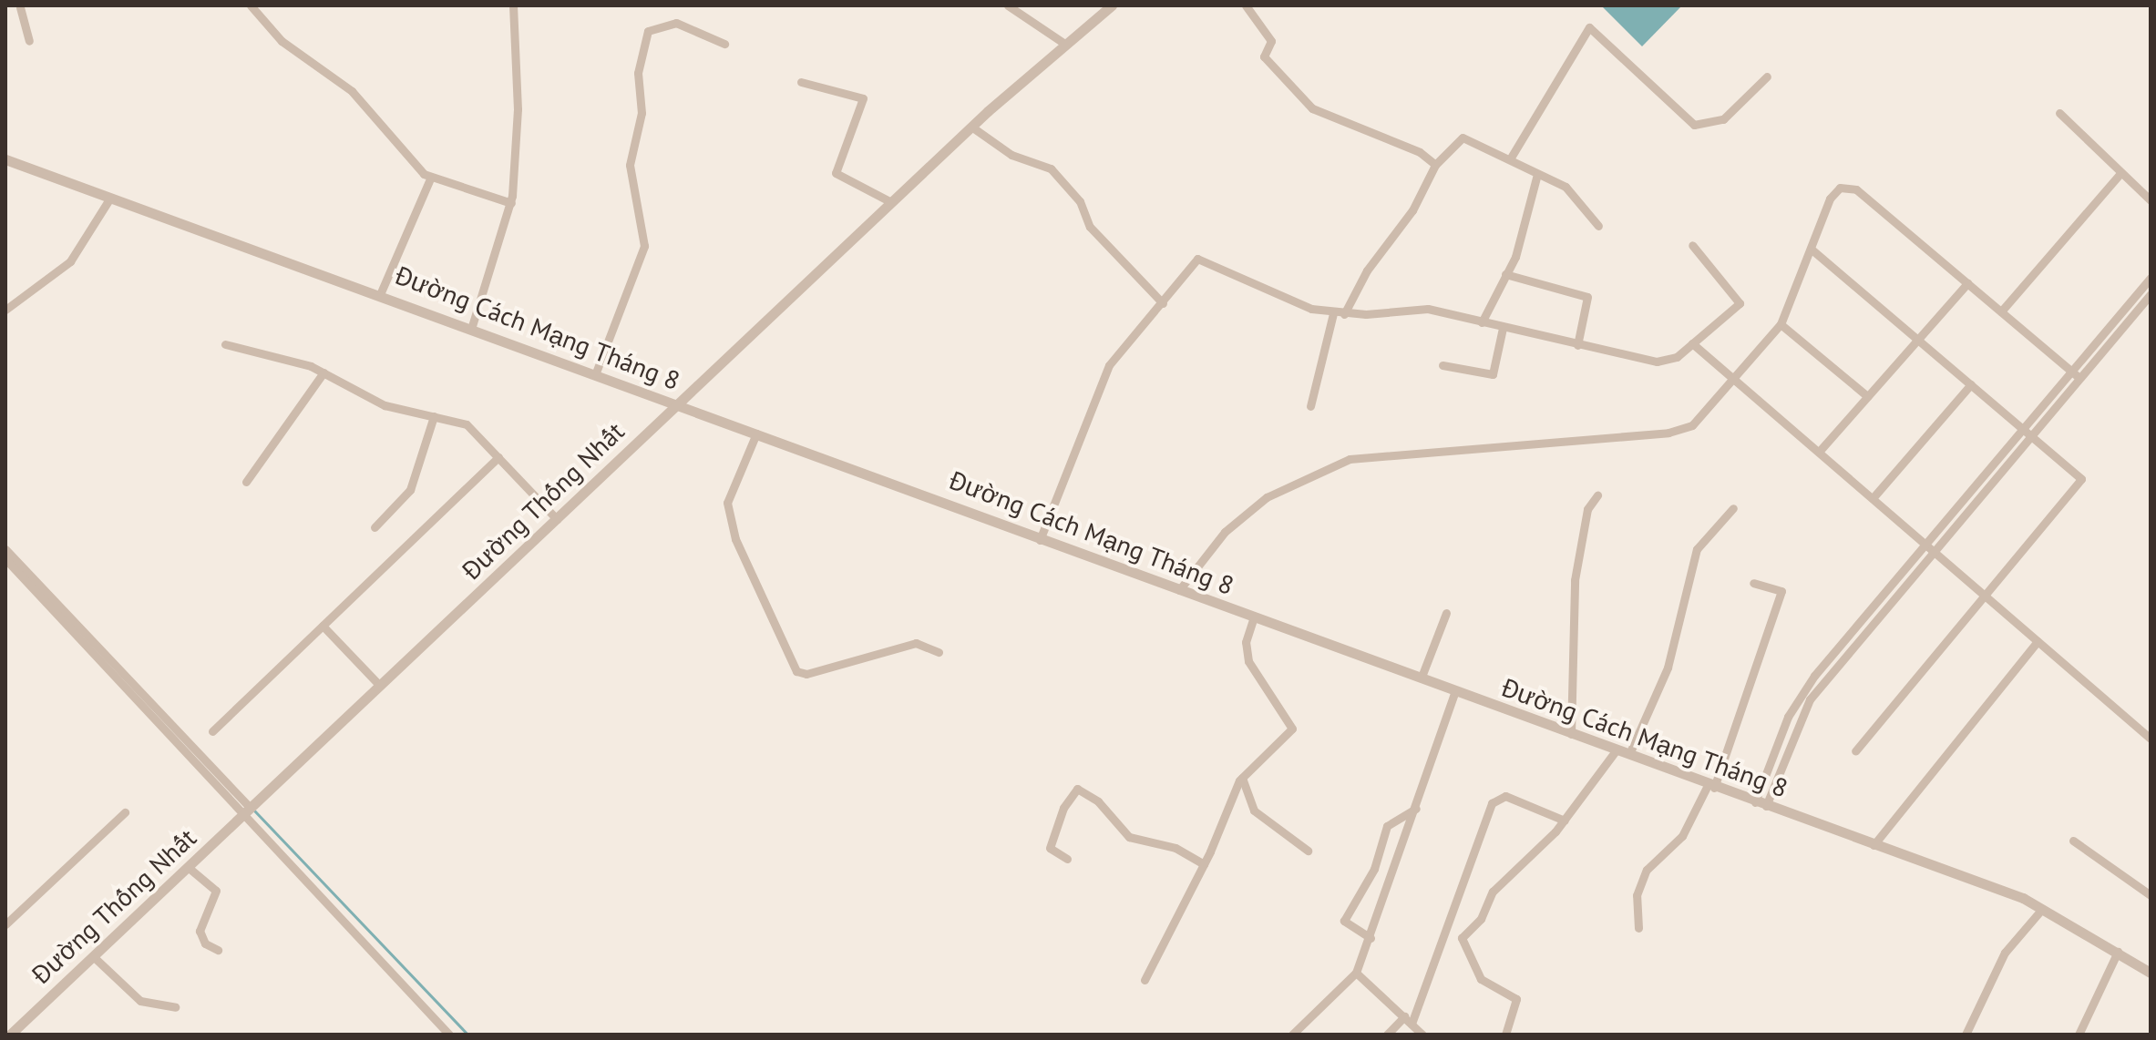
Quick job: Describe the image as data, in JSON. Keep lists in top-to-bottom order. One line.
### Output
{"streets":{"street":["Đường Cách Mạng Tháng 8","Đường Thống Nhất"]},"crossings":[["Đường Cách Mạng Tháng 8","Đường Thống Nhất"]]}
